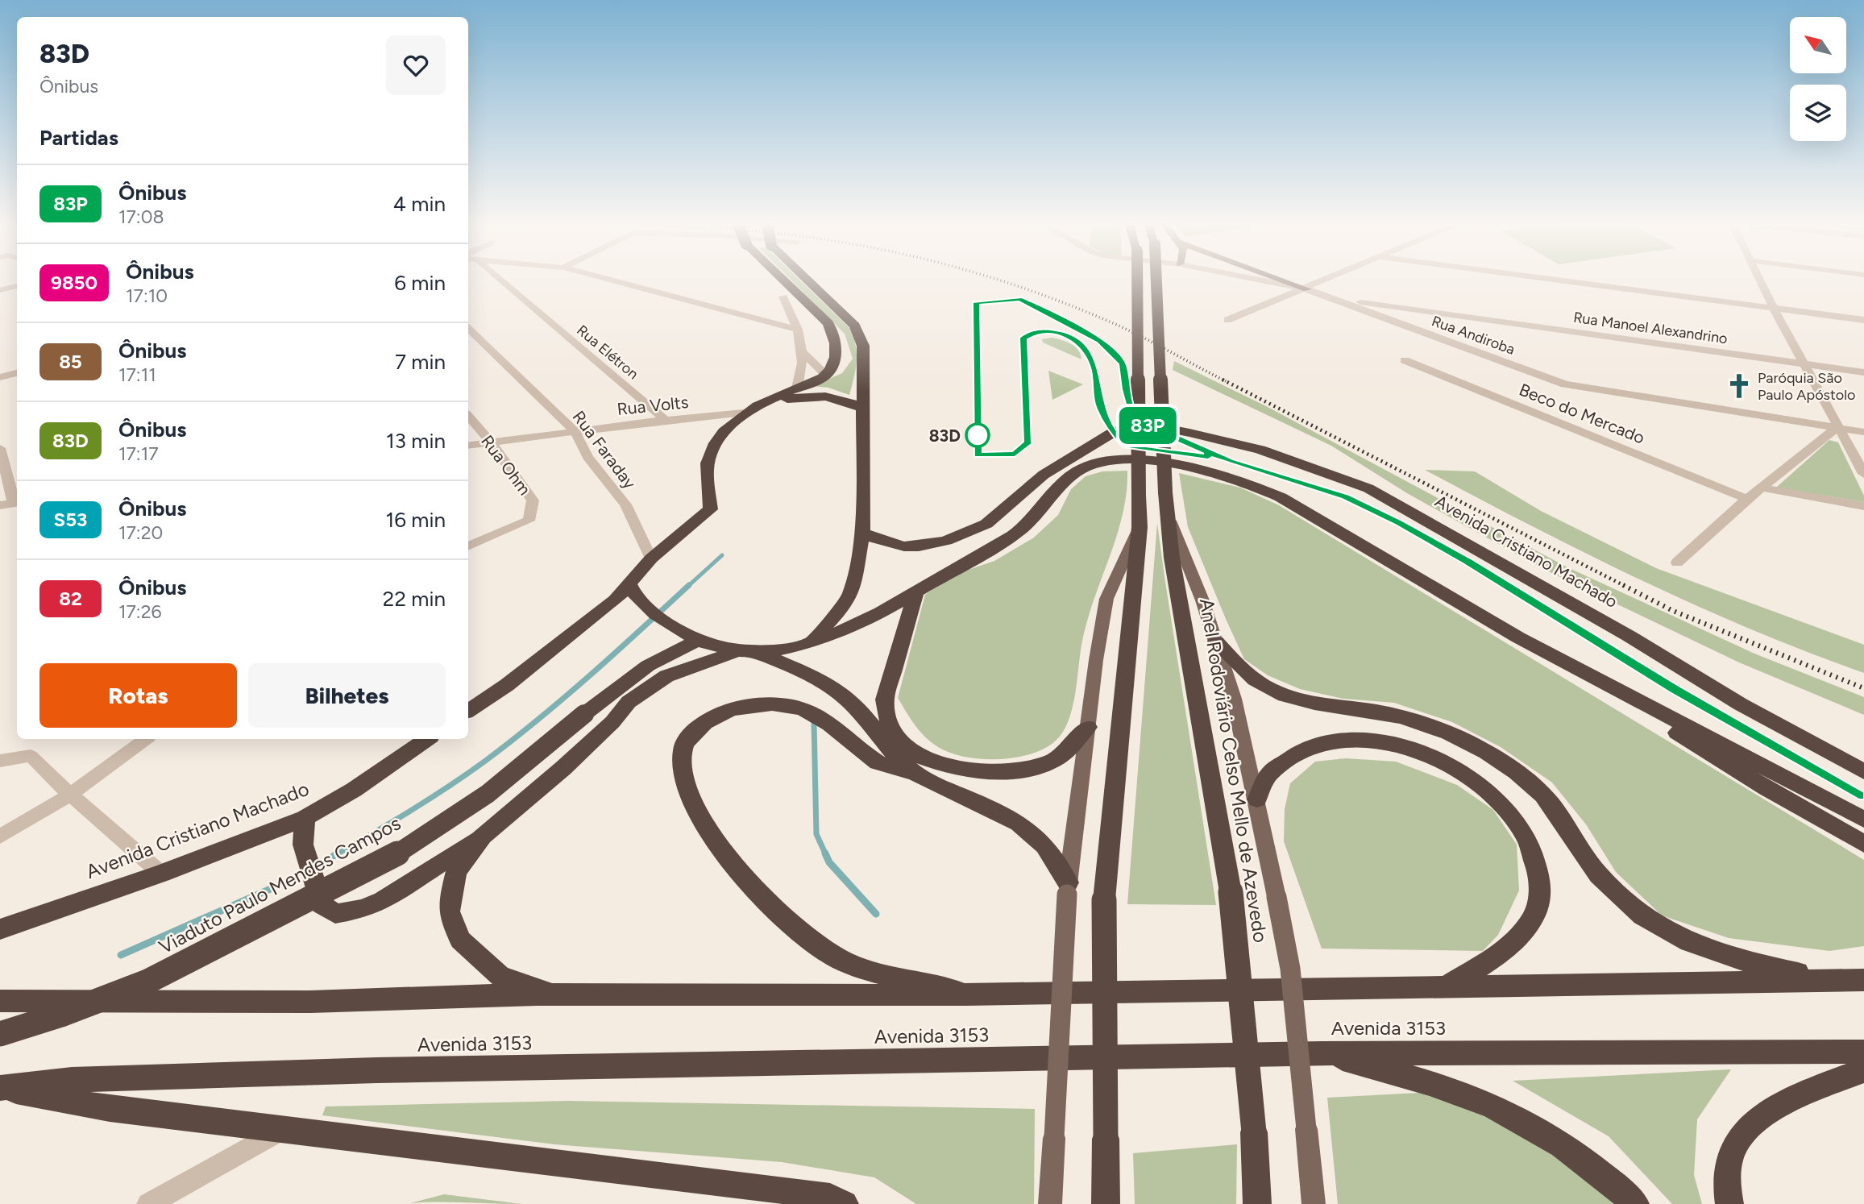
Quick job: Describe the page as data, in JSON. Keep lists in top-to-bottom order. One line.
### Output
{"streets":{"highway":["Avenida Cristiano Machado","Anel Rodoviário Celso Mello de Azevedo","Viaduto Paulo Mendes Campos","Avenida 3153"],"street":["Rua Manoel Alexandrino","Rua Andiroba","Rua Elétron","Rua Volts","Beco do Mercado","Rua Faraday","Rua Ohm"]},"crossings":[["Rua Manoel Alexandrino","Rua Andiroba"],["Rua Elétron","Rua Volts"],["Rua Volts","Rua Faraday"],["Rua Volts","Rua Ohm"]],"places":{"church":["Paróquia São Paulo Apóstolo"],"other":["83D"]},"lines":["bus line 83P"],"north":"top left","page":{"on_map":"83P","heading":[["83D","Ônibus"],"Partidas"],"list":[{"mark":"83P","name":"Ônibus","note":"17:08","value":"4 min"},{"mark":"9850","name":"Ônibus","note":"17:10","value":"6 min"},{"mark":"85","name":"Ônibus","note":"17:11","value":"7 min"},{"mark":"83D","name":"Ônibus","note":"17:17","value":"13 min"},{"mark":"S53","name":"Ônibus","note":"17:20","value":"16 min"},{"mark":"82","name":"Ônibus","note":"17:26","value":"22 min"}],"buttons":["Rotas","Bilhetes"]}}
